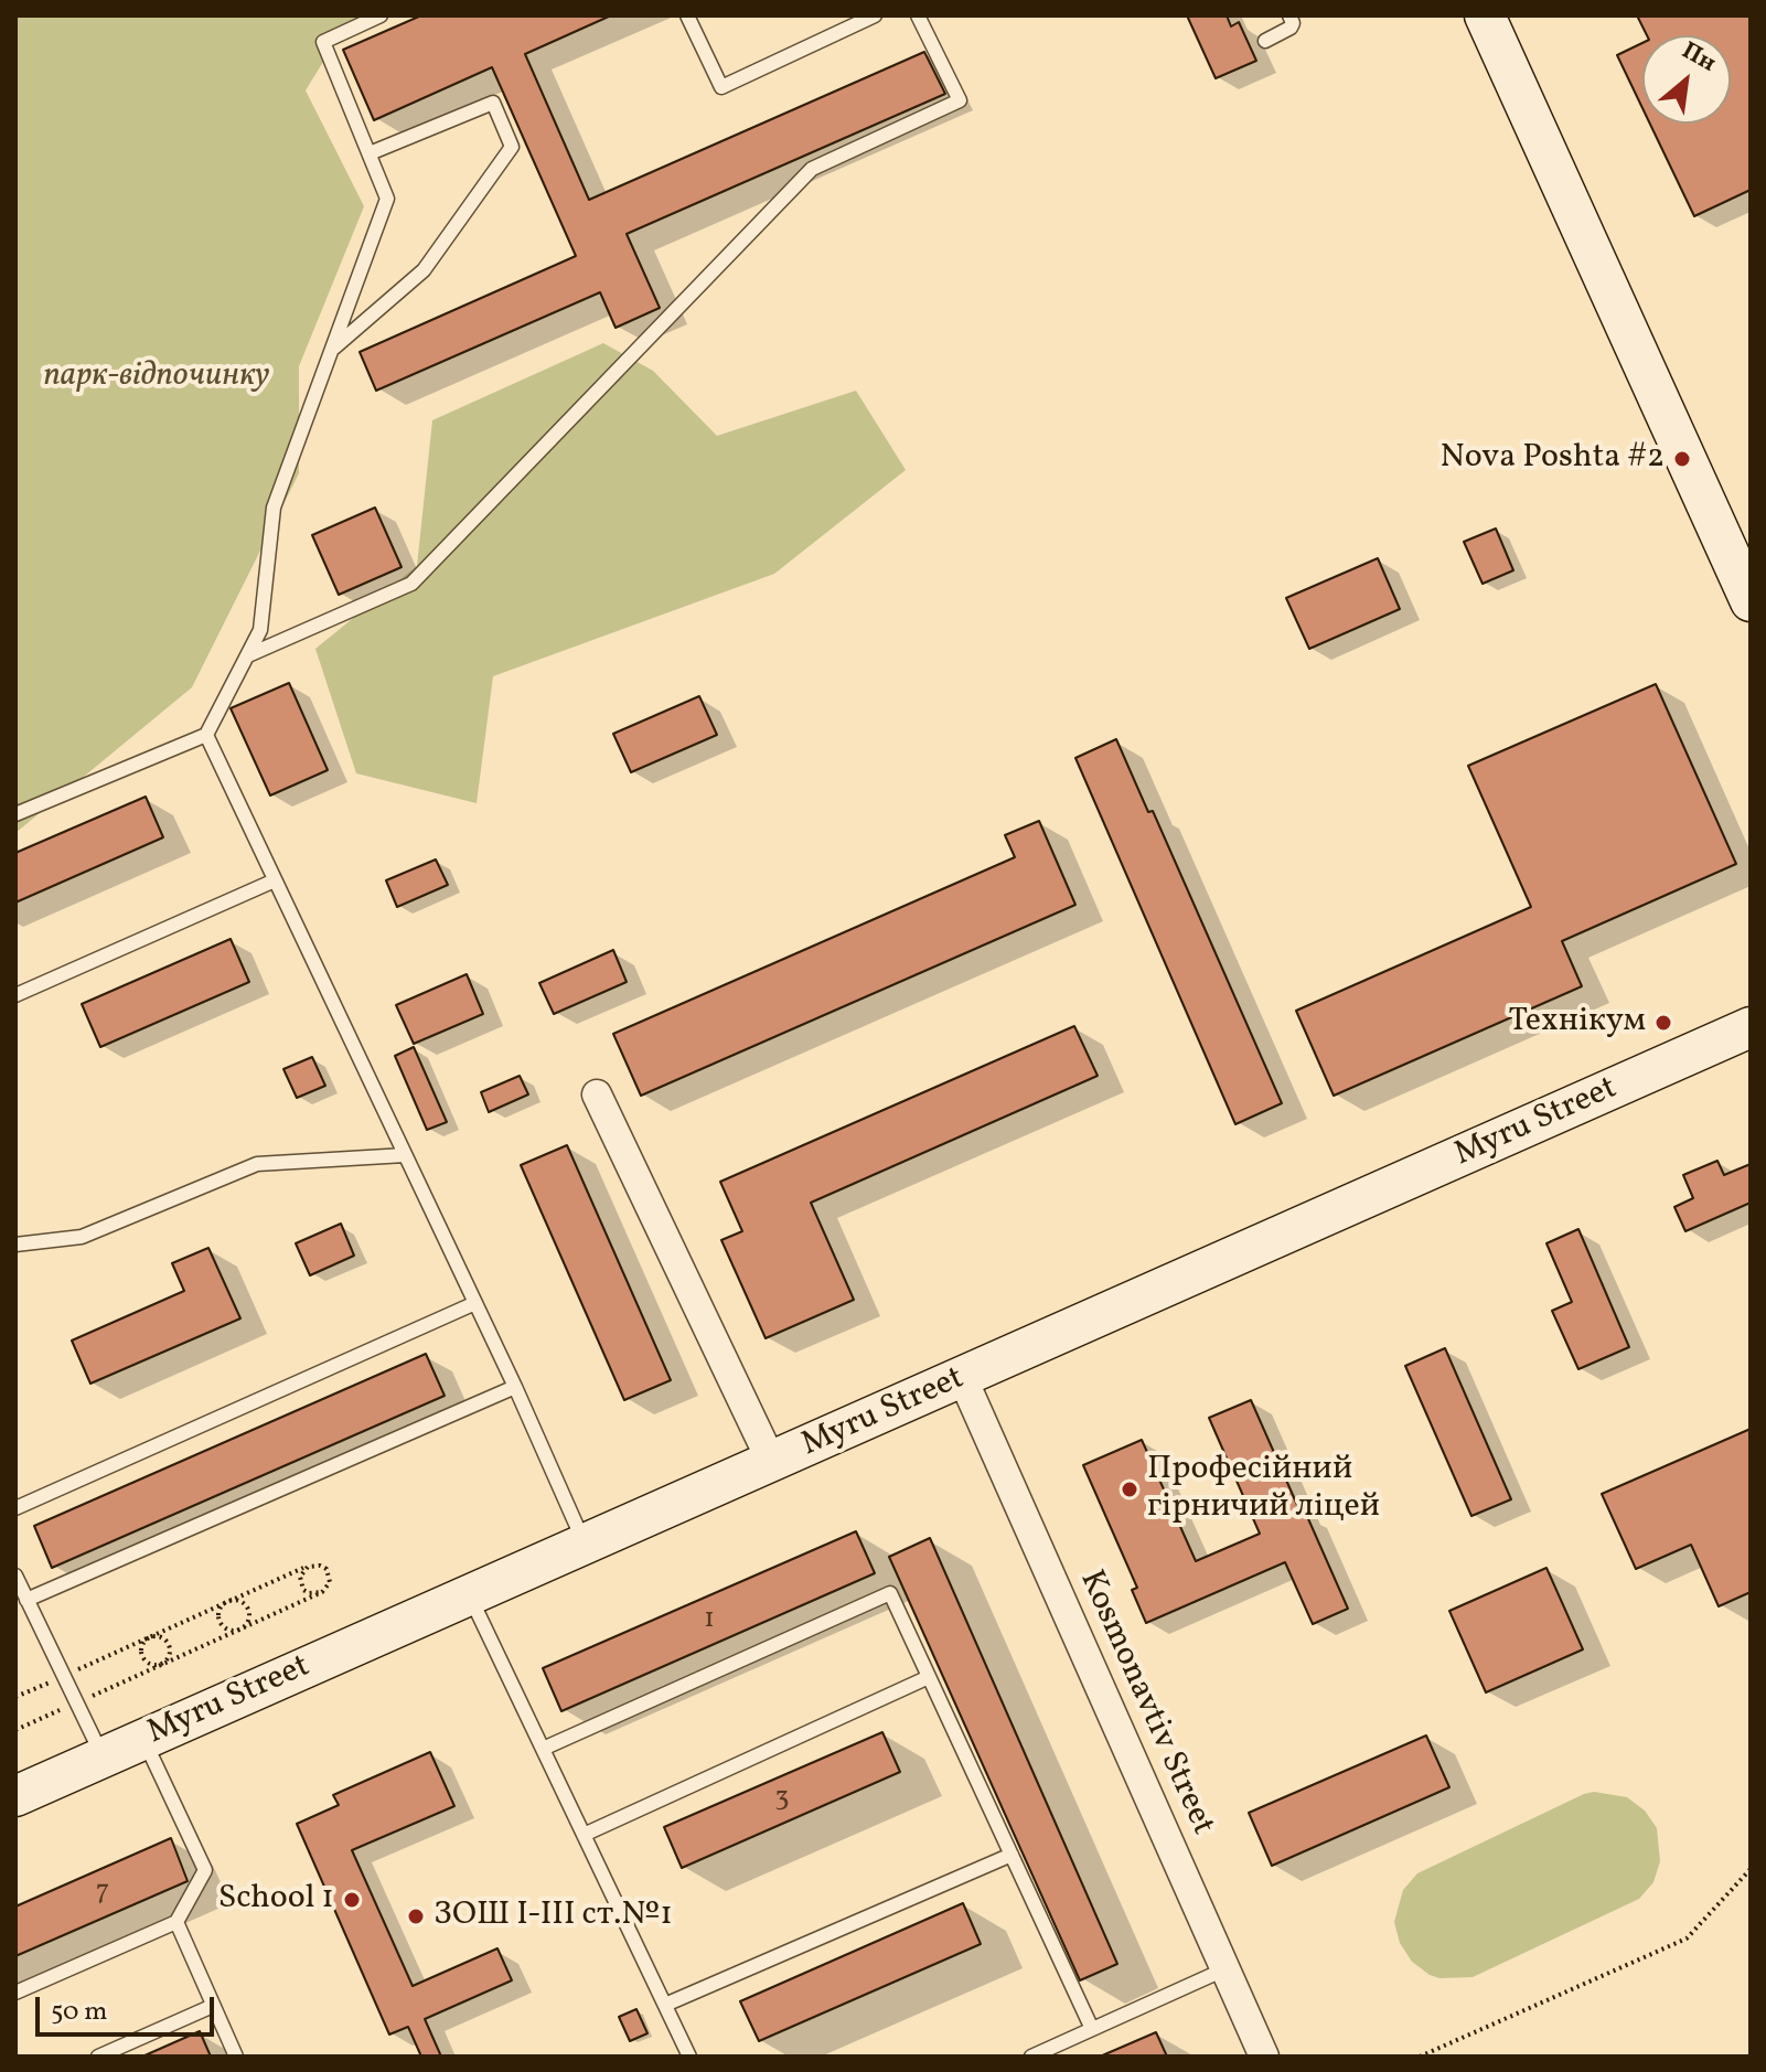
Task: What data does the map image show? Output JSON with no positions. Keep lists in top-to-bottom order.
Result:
{
  "streets": {
    "main road": ["Myru Street"],
    "street": ["Kosmonavtiv Street"]
  },
  "crossings": [
    ["Myru Street", "Kosmonavtiv Street"]
  ],
  "parks": ["парк-відпочинку"],
  "places": [
    "Nova Poshta #2",
    "Технікум",
    "Професійний гірничий ліцей",
    "School 1",
    "ЗОШ I-III ст.№1"
  ],
  "house_numbers": ["1", "3", "7"],
  "scale_bar": "50 m",
  "north": "top right"
}
